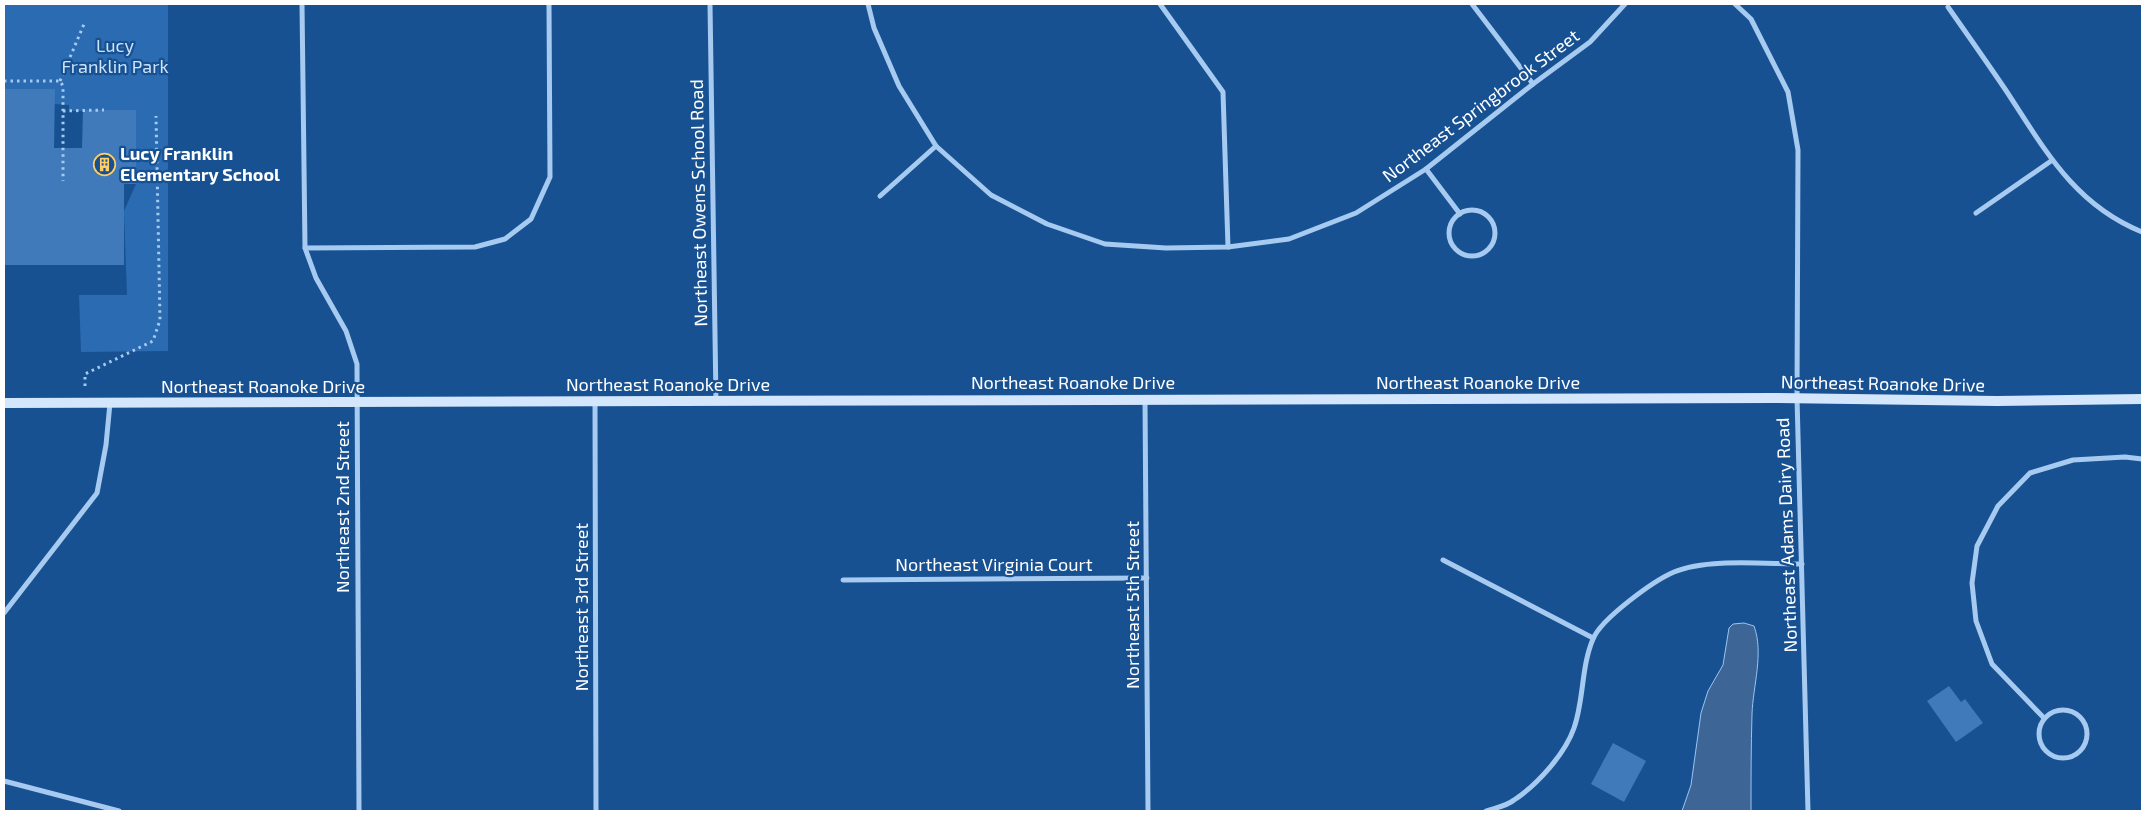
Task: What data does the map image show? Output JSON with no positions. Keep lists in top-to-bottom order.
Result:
{
  "streets": {
    "street": [
      "Northeast Springbrook Street",
      "Northeast Owens School Road",
      "Northeast Roanoke Drive",
      "Northeast 2nd Street",
      "Northeast Adams Dairy Road",
      "Northeast Virginia Court",
      "Northeast 5th Street",
      "Northeast 3rd Street"
    ]
  },
  "crossings": [
    ["Northeast Owens School Road", "Northeast Roanoke Drive"],
    ["Northeast Roanoke Drive", "Northeast 2nd Street"],
    ["Northeast Roanoke Drive", "Northeast Adams Dairy Road"],
    ["Northeast Roanoke Drive", "Northeast 5th Street"],
    ["Northeast Roanoke Drive", "Northeast 3rd Street"],
    ["Northeast Virginia Court", "Northeast 5th Street"]
  ],
  "parks": ["Lucy Franklin Park"],
  "places": {
    "building": ["Lucy Franklin Elementary School"]
  }
}
